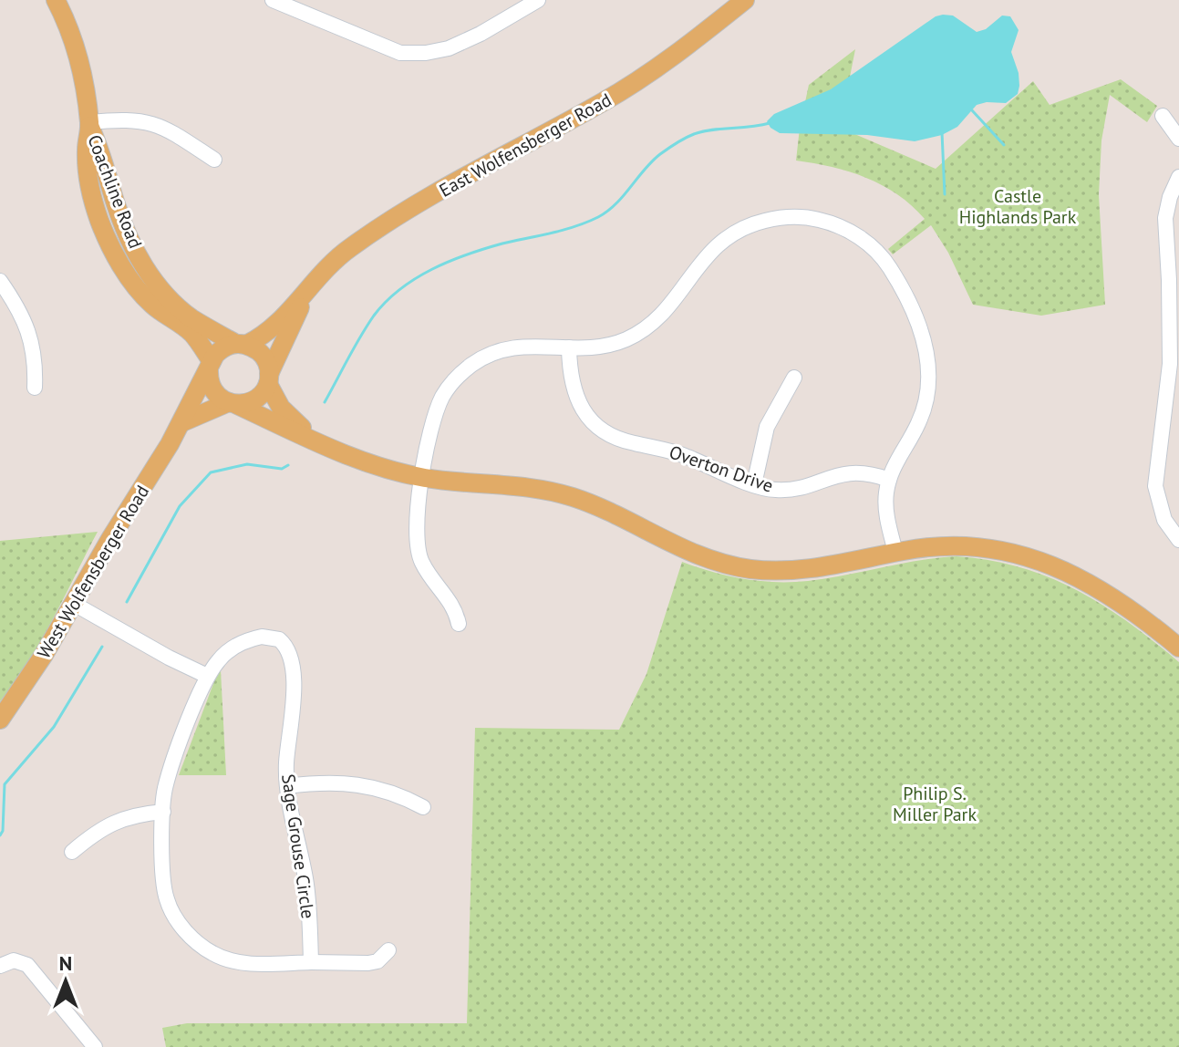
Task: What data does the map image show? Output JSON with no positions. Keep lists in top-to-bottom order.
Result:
{
  "streets": {
    "main road": ["East Wolfensberger Road", "Coachline Road", "West Wolfensberger Road"],
    "street": ["Overton Drive", "Sage Grouse Circle"]
  },
  "crossings": [
    ["East Wolfensberger Road", "Coachline Road"],
    ["East Wolfensberger Road", "West Wolfensberger Road"],
    ["Coachline Road", "West Wolfensberger Road"]
  ],
  "parks": ["Castle Highlands Park", "Philip S. Miller Park"],
  "north": "top"
}
